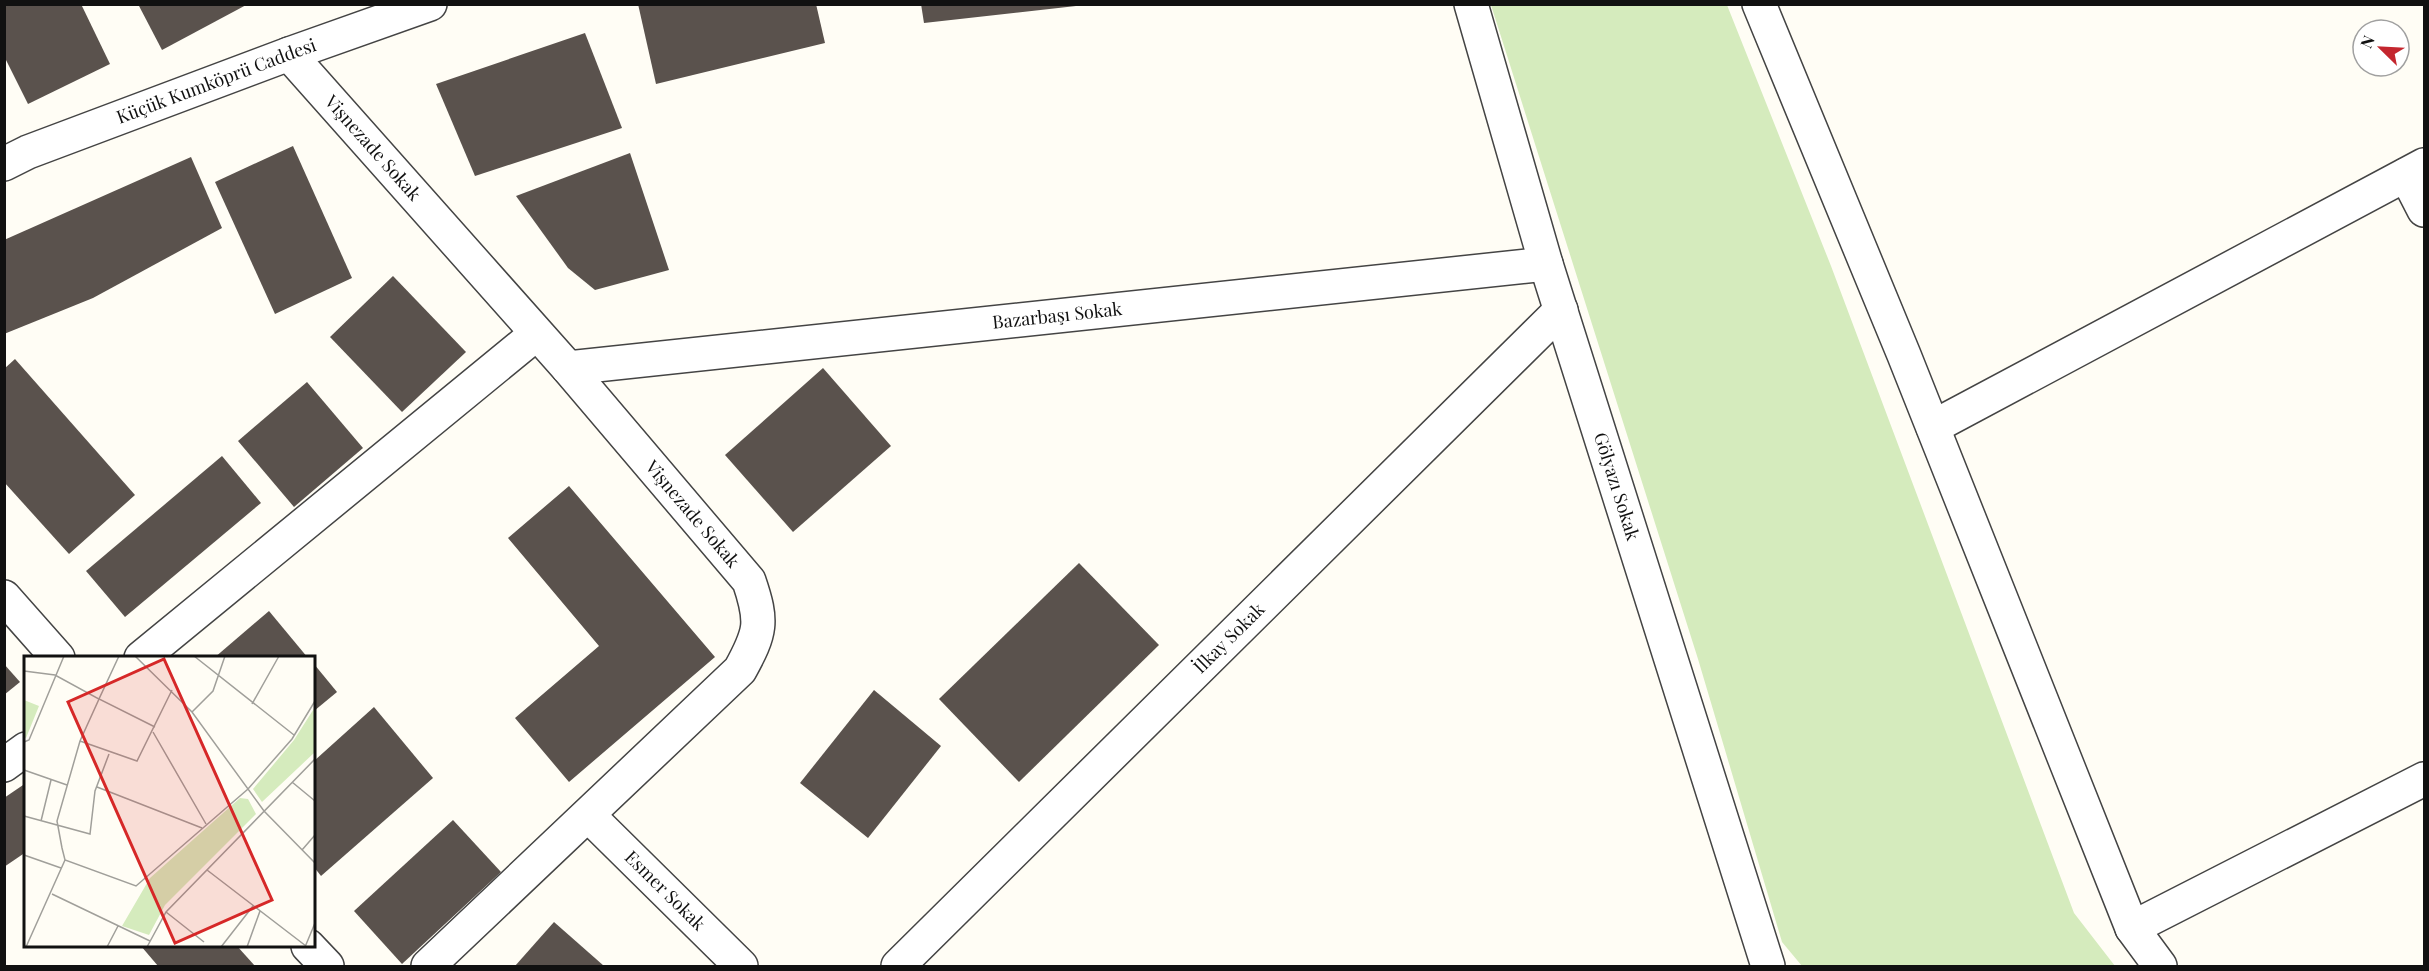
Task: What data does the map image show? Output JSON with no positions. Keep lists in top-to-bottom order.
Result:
{
  "streets": {
    "street": [
      "Küçük Kumköprü Caddesi",
      "Vişnezade Sokak",
      "Bazarbaşı Sokak",
      "Gölyazı Sokak",
      "İlkay Sokak",
      "Esmer Sokak"
    ]
  },
  "crossings": [
    ["Küçük Kumköprü Caddesi", "Vişnezade Sokak"],
    ["Vişnezade Sokak", "Bazarbaşı Sokak"],
    ["Vişnezade Sokak", "Esmer Sokak"],
    ["Bazarbaşı Sokak", "Gölyazı Sokak"],
    ["Gölyazı Sokak", "İlkay Sokak"]
  ],
  "north": "top left"
}
